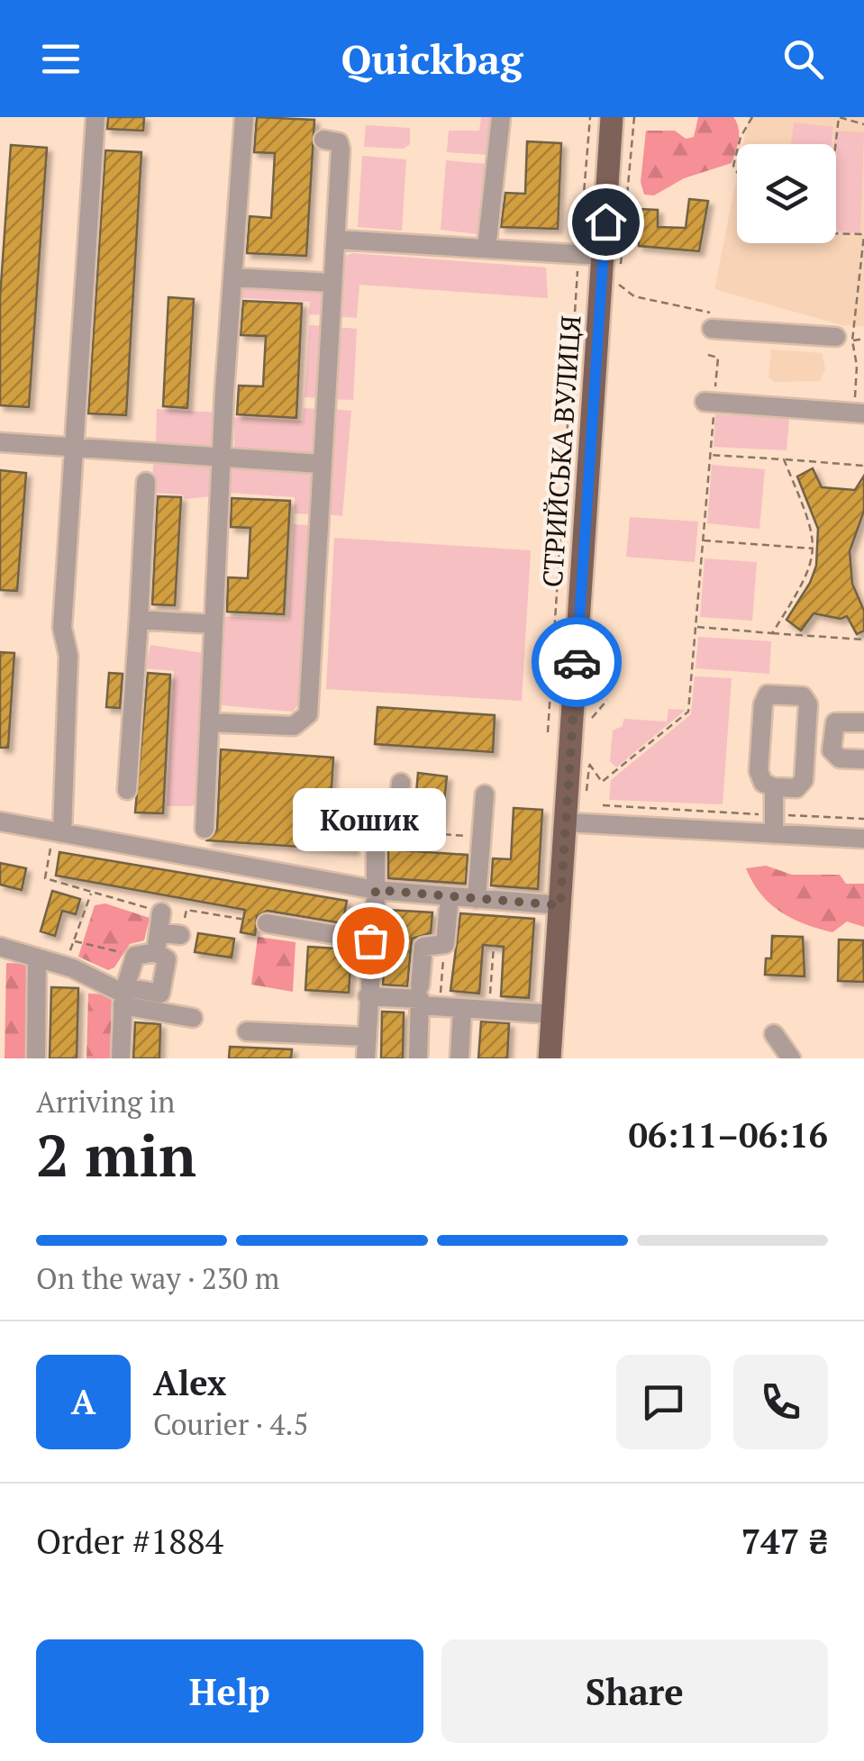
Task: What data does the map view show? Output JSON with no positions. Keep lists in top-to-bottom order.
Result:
{
  "streets": {
    "main road": ["СТРИЙСЬКА ВУЛИЦЯ"]
  },
  "places": ["Кошик"],
  "page": {
    "header": "Quickbag",
    "bubble": "Кошик",
    "heading": ["2 min", "Arriving in", "06:11–06:16"],
    "panel": [
      "Alex",
      "Courier · 4.5",
      "Order #1884",
      "747 ₴"
    ],
    "bar": "On the way · 230 m",
    "round": "A",
    "buttons": ["Help", "Share"]
  }
}
